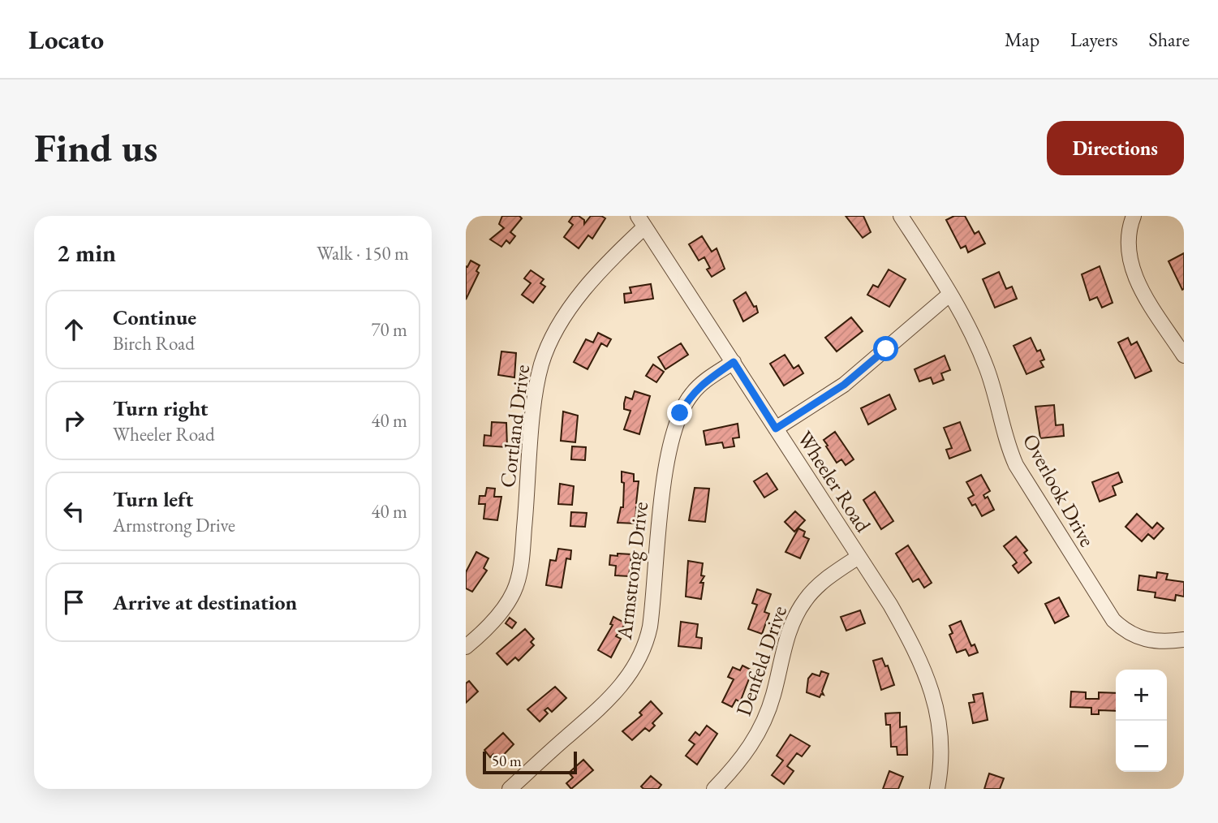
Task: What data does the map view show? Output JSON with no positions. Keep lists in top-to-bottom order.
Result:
{
  "streets": {
    "street": [
      "Cortland Drive",
      "Wheeler Road",
      "Overlook Drive",
      "Armstrong Drive",
      "Denfeld Drive"
    ]
  },
  "crossings": [
    ["Cortland Drive", "Wheeler Road"],
    ["Wheeler Road", "Armstrong Drive"],
    ["Wheeler Road", "Denfeld Drive"]
  ],
  "scale_bar": "50 m",
  "page": {
    "header": "Locato",
    "nav": ["Map", "Layers", "Share"],
    "buttons": "Directions",
    "title": "Find us",
    "heading": ["2 min", "Walk · 150 m"],
    "list": [
      ["Continue", "Birch Road", "70 m"],
      ["Turn right", "Wheeler Road", "40 m"],
      ["Turn left", "Armstrong Drive", "40 m"],
      "Arrive at destination"
    ],
    "map_buttons": ["+", "−"],
    "scale": "50 m"
  }
}
